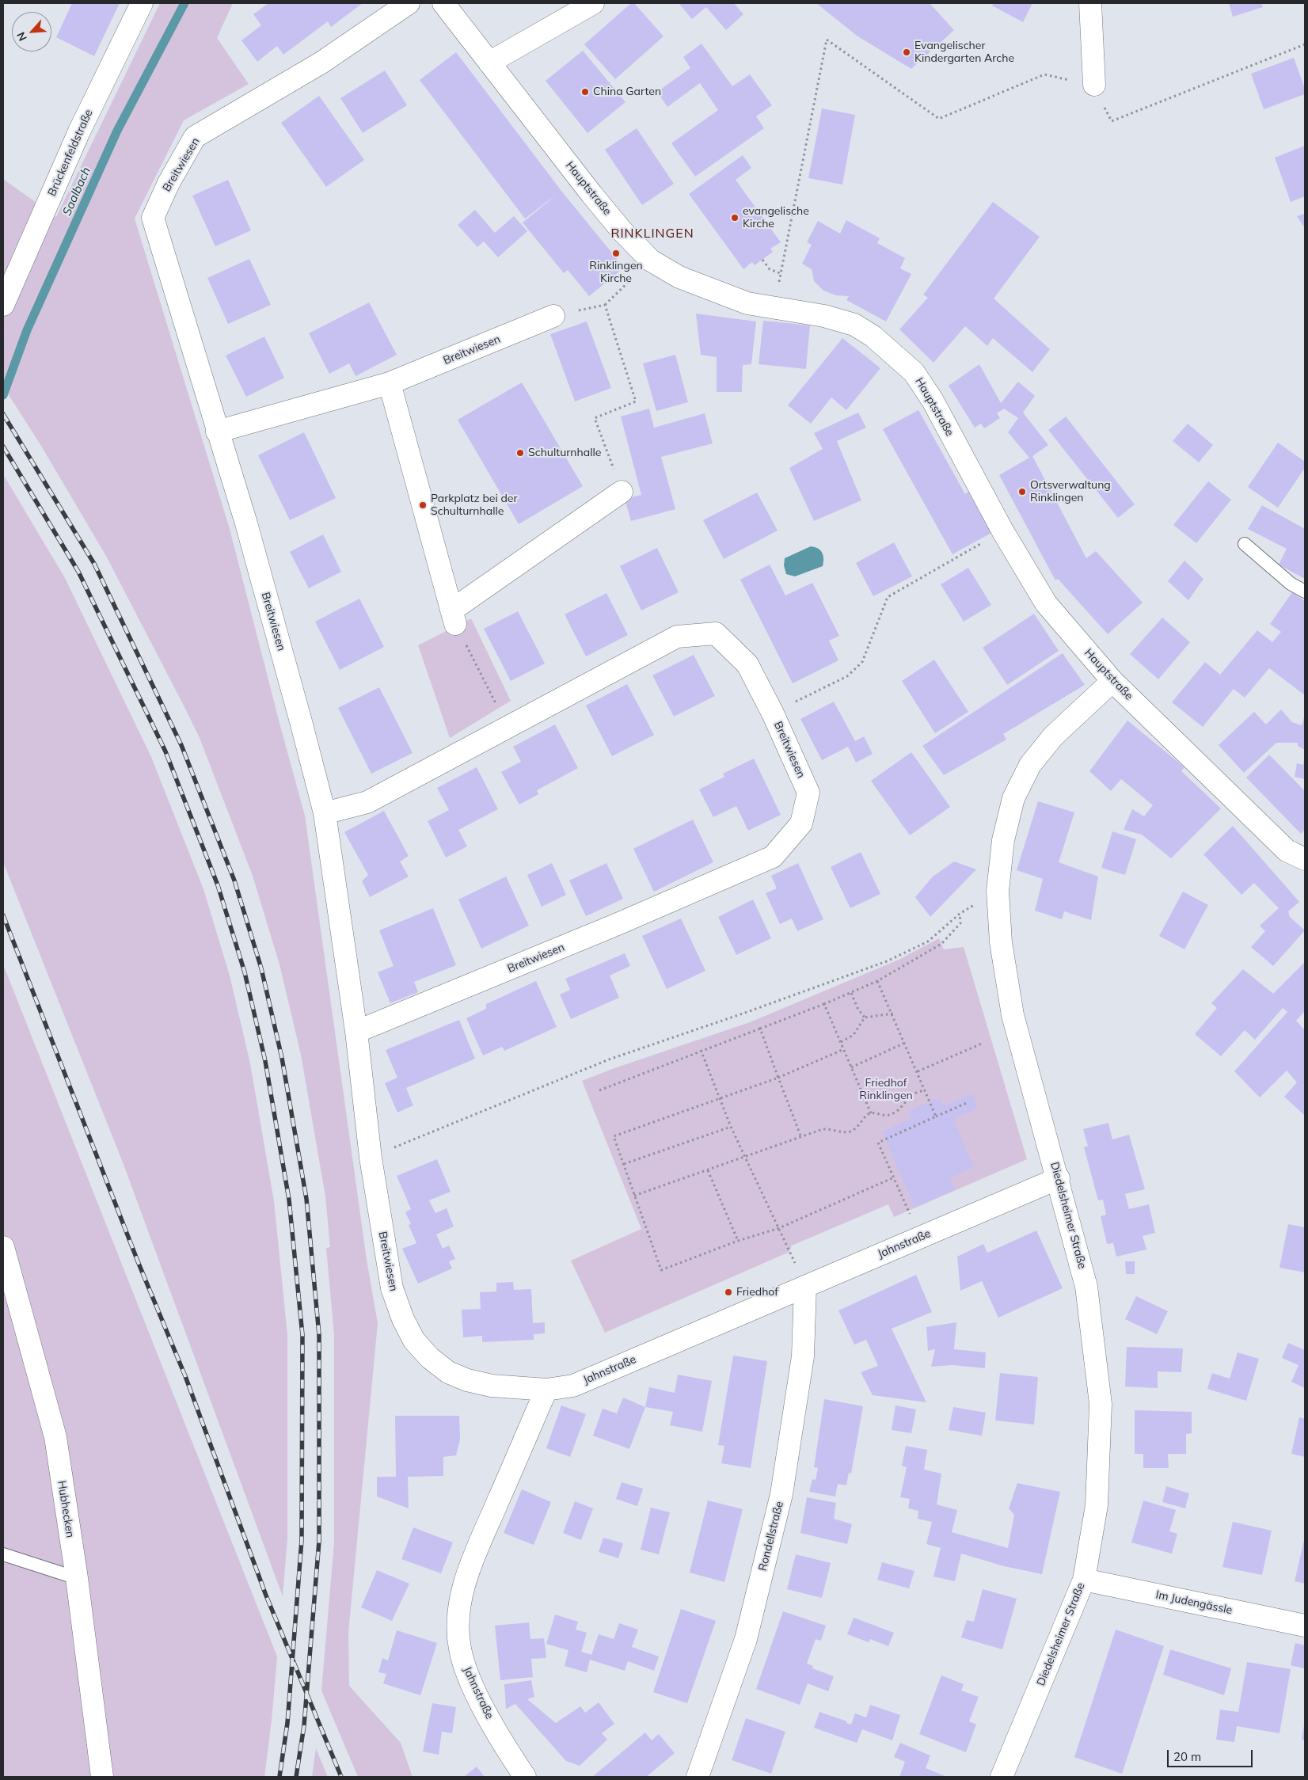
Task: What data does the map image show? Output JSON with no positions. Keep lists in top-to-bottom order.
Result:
{
  "streets": {
    "street": [
      "Brückenfeldstraße",
      "Breitwiesen",
      "Hauptstraße",
      "Diedelsheimer Straße",
      "Jahnstraße",
      "Hubhecken",
      "Rondellstraße",
      "Im Judengässle"
    ]
  },
  "crossings": [
    ["Breitwiesen", "Jahnstraße"],
    ["Hauptstraße", "Diedelsheimer Straße"],
    ["Diedelsheimer Straße", "Jahnstraße"],
    ["Diedelsheimer Straße", "Im Judengässle"],
    ["Jahnstraße", "Rondellstraße"]
  ],
  "districts": ["RINKLINGEN"],
  "water": ["Saalbach"],
  "parks": ["Friedhof Rinklingen"],
  "places": [
    "Evangelischer Kindergarten Arche",
    "China Garten",
    "evangelische Kirche",
    "Rinklingen Kirche",
    "Schulturnhalle",
    "Ortsverwaltung Rinklingen",
    "Parkplatz bei der Schulturnhalle",
    "Friedhof"
  ],
  "scale_bar": "20 m",
  "north": "bottom left"
}
